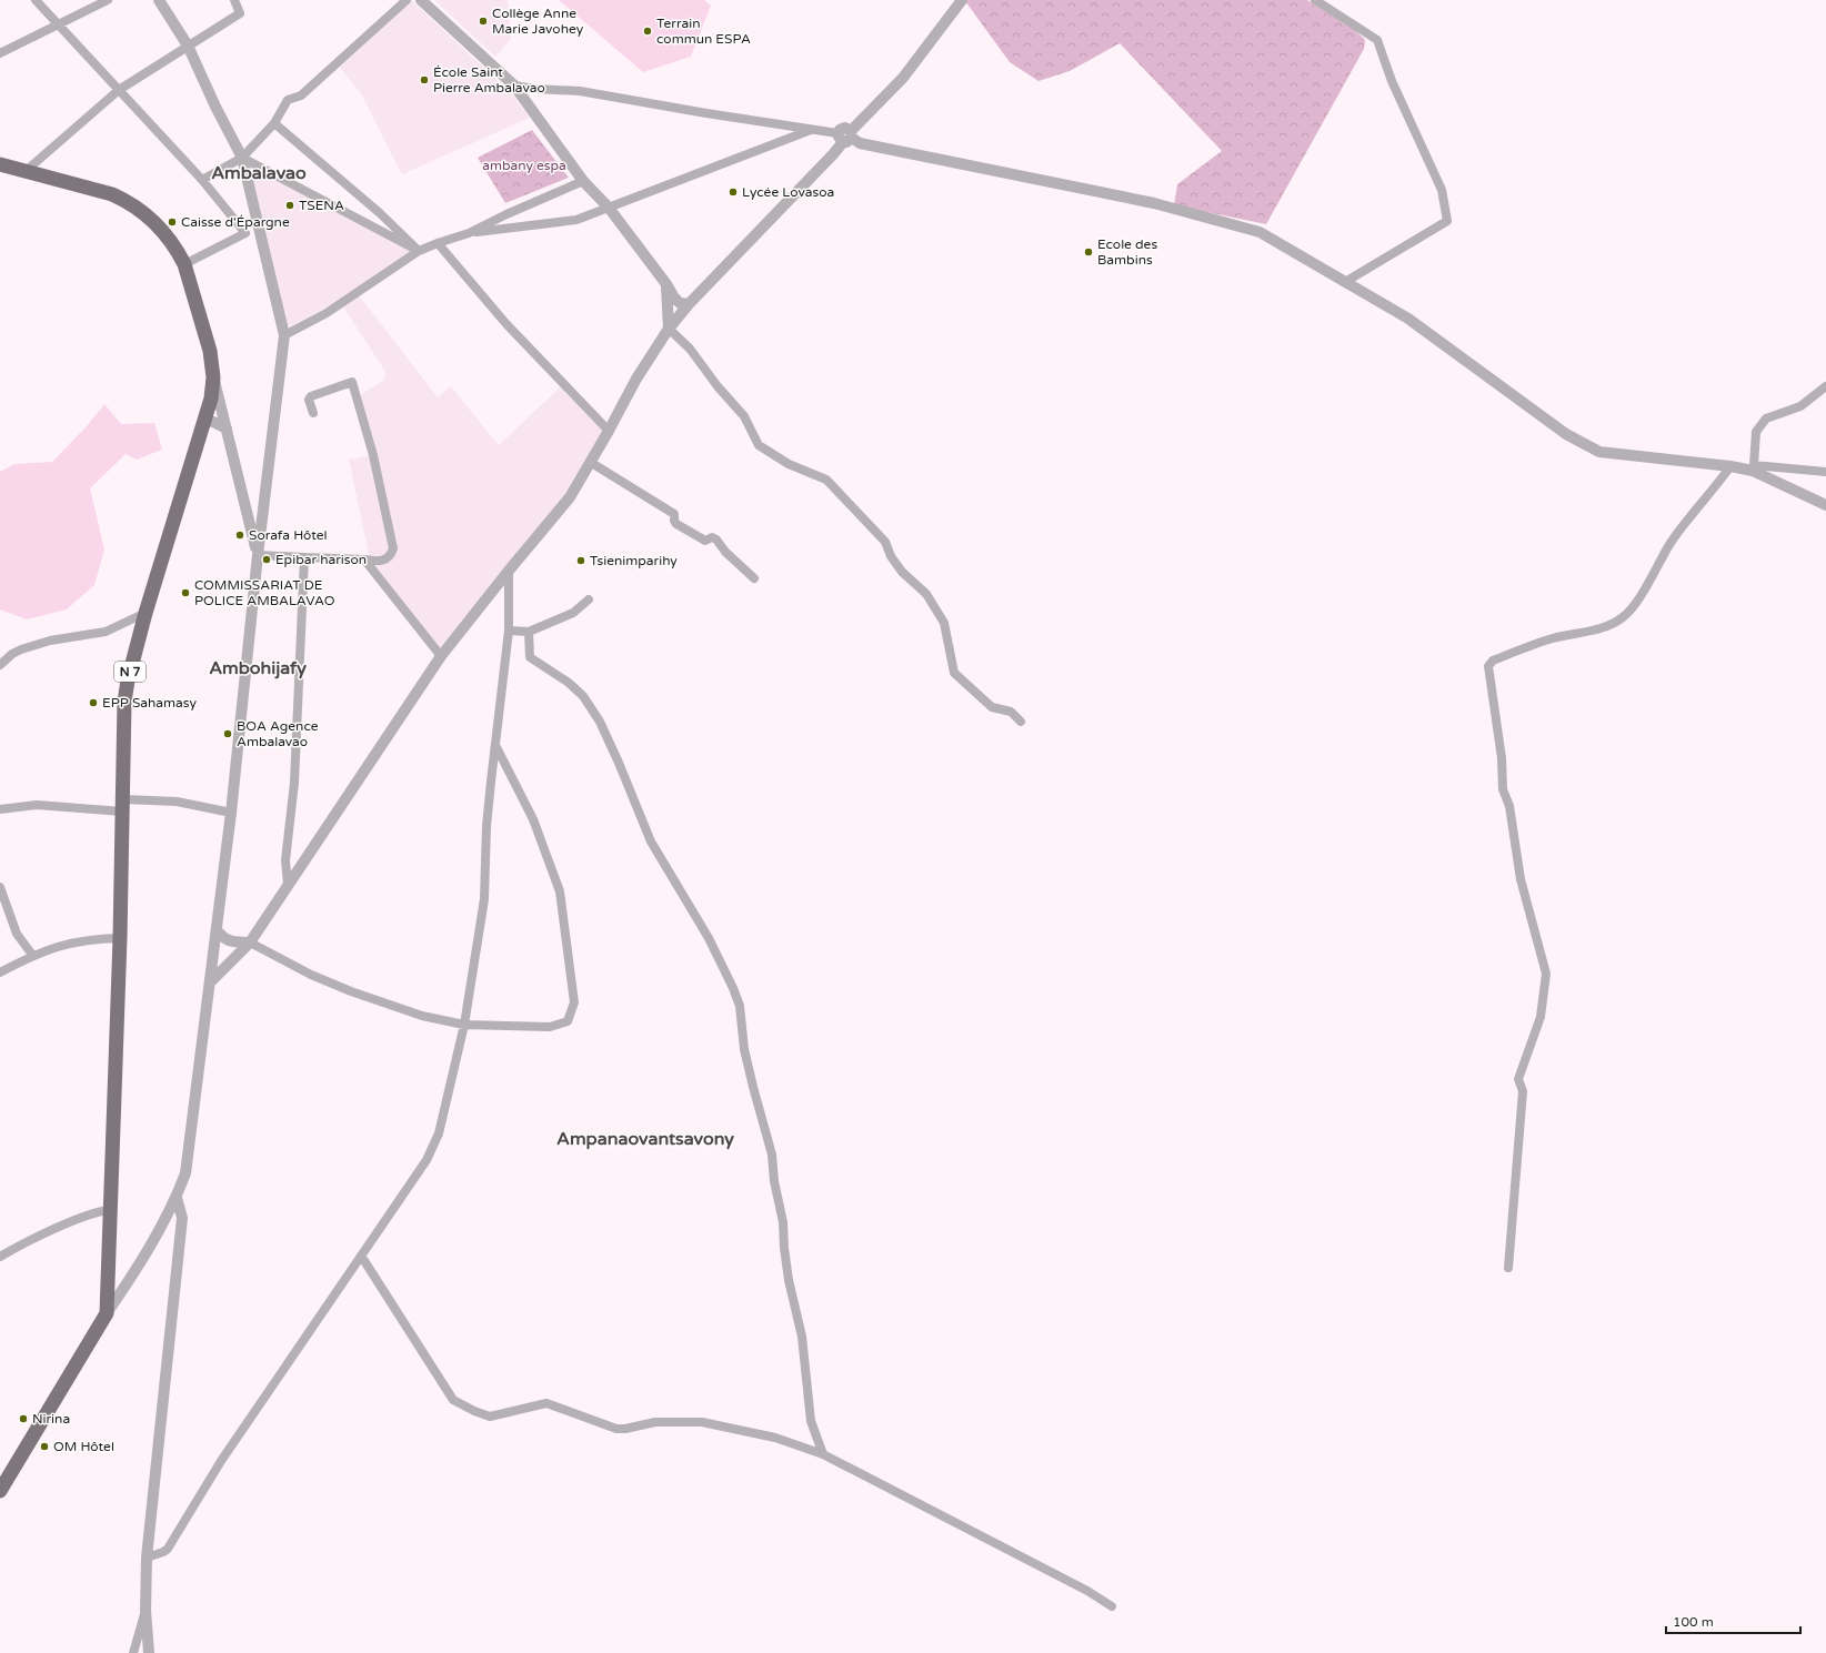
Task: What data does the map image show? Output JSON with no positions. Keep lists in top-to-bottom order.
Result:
{
  "streets": {
    "main road": ["N 7"]
  },
  "districts": ["Ambalavao", "Ambohijafy", "Ampanaovantsavony"],
  "parks": ["ambany espa"],
  "places": [
    "Collège Anne Marie Javohey",
    "Terrain commun ESPA",
    "École Saint Pierre Ambalavao",
    "Lycée Lovasoa",
    "TSENA",
    "Caisse d'Épargne",
    "Ecole des Bambins",
    "Sorafa Hôtel",
    "Epibar harison",
    "Tsienimparihy",
    "COMMISSARIAT DE POLICE AMBALAVAO",
    "EPP Sahamasy",
    "BOA Agence Ambalavao",
    "Nirina",
    "OM Hôtel"
  ],
  "scale_bar": "100 m"
}
